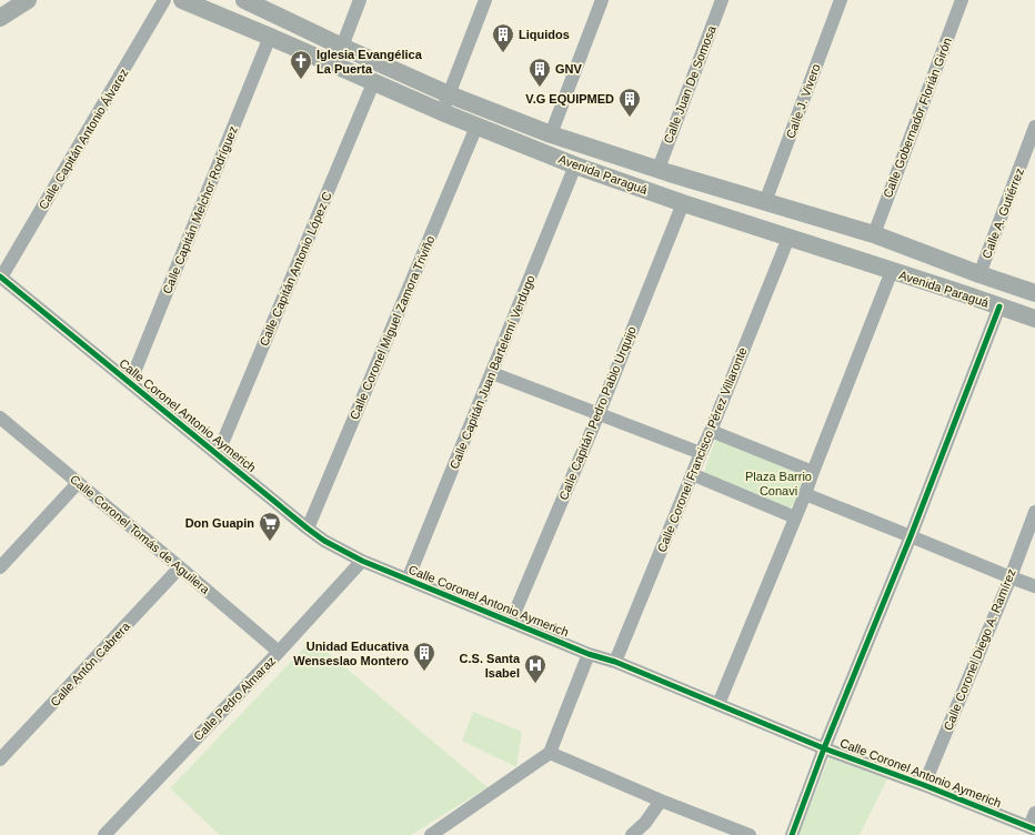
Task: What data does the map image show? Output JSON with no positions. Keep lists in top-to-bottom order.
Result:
{
  "streets": {
    "main road": ["Avenida Paraguá"],
    "street": [
      "Calle Juan De Somosa",
      "Calle J. Vivero",
      "Calle Gobernador Florián Girón",
      "Calle Capitán Antonio Álvarez",
      "Calle Capitán Melchor Rodríguez",
      "Calle A. Gutiérrez",
      "Calle Capitán Antonio López C",
      "Calle Coronel Miguel Zamora Triviño",
      "Calle Capitán Juan Bartelemí Verdugo",
      "Calle Capitán Pedro Pablo Urquijo",
      "Calle Coronel Antonio Aymerich",
      "Calle Coronel Francisco Pérez Villaronte",
      "Calle Coronel Tomás de Aguilera",
      "Calle Coronel Diego A. Ramírez",
      "Calle Antón Cabrera",
      "Calle Pedro Almaraz"
    ]
  },
  "crossings": [
    ["Calle Juan De Somosa", "Avenida Paraguá"],
    ["Calle J. Vivero", "Avenida Paraguá"],
    ["Calle Gobernador Florián Girón", "Avenida Paraguá"],
    ["Calle Capitán Antonio Álvarez", "Calle Coronel Antonio Aymerich"],
    ["Avenida Paraguá", "Calle Capitán Melchor Rodríguez"],
    ["Avenida Paraguá", "Calle A. Gutiérrez"],
    ["Avenida Paraguá", "Calle Capitán Antonio López C"],
    ["Avenida Paraguá", "Calle Coronel Miguel Zamora Triviño"],
    ["Avenida Paraguá", "Calle Capitán Juan Bartelemí Verdugo"],
    ["Avenida Paraguá", "Calle Capitán Pedro Pablo Urquijo"],
    ["Avenida Paraguá", "Calle Coronel Francisco Pérez Villaronte"],
    ["Calle Capitán Melchor Rodríguez", "Calle Coronel Antonio Aymerich"],
    ["Calle Capitán Antonio López C", "Calle Coronel Antonio Aymerich"],
    ["Calle Coronel Miguel Zamora Triviño", "Calle Coronel Antonio Aymerich"],
    ["Calle Capitán Juan Bartelemí Verdugo", "Calle Coronel Antonio Aymerich"],
    ["Calle Capitán Pedro Pablo Urquijo", "Calle Coronel Antonio Aymerich"],
    ["Calle Coronel Antonio Aymerich", "Calle Coronel Francisco Pérez Villaronte"],
    ["Calle Coronel Antonio Aymerich", "Calle Coronel Diego A. Ramírez"],
    ["Calle Coronel Antonio Aymerich", "Calle Pedro Almaraz"],
    ["Calle Coronel Tomás de Aguilera", "Calle Antón Cabrera"],
    ["Calle Coronel Tomás de Aguilera", "Calle Pedro Almaraz"]
  ],
  "parks": ["Plaza Barrio Conavi"],
  "places": {
    "building": [
      "Liquidos",
      "GNV",
      "V.G EQUIPMED",
      "Unidad Educativa Wenseslao Montero"
    ],
    "church": ["Iglesia Evangélica La Puerta"],
    "supermarket": ["Don Guapin"],
    "hospital": ["C.S. Santa Isabel"]
  }
}
